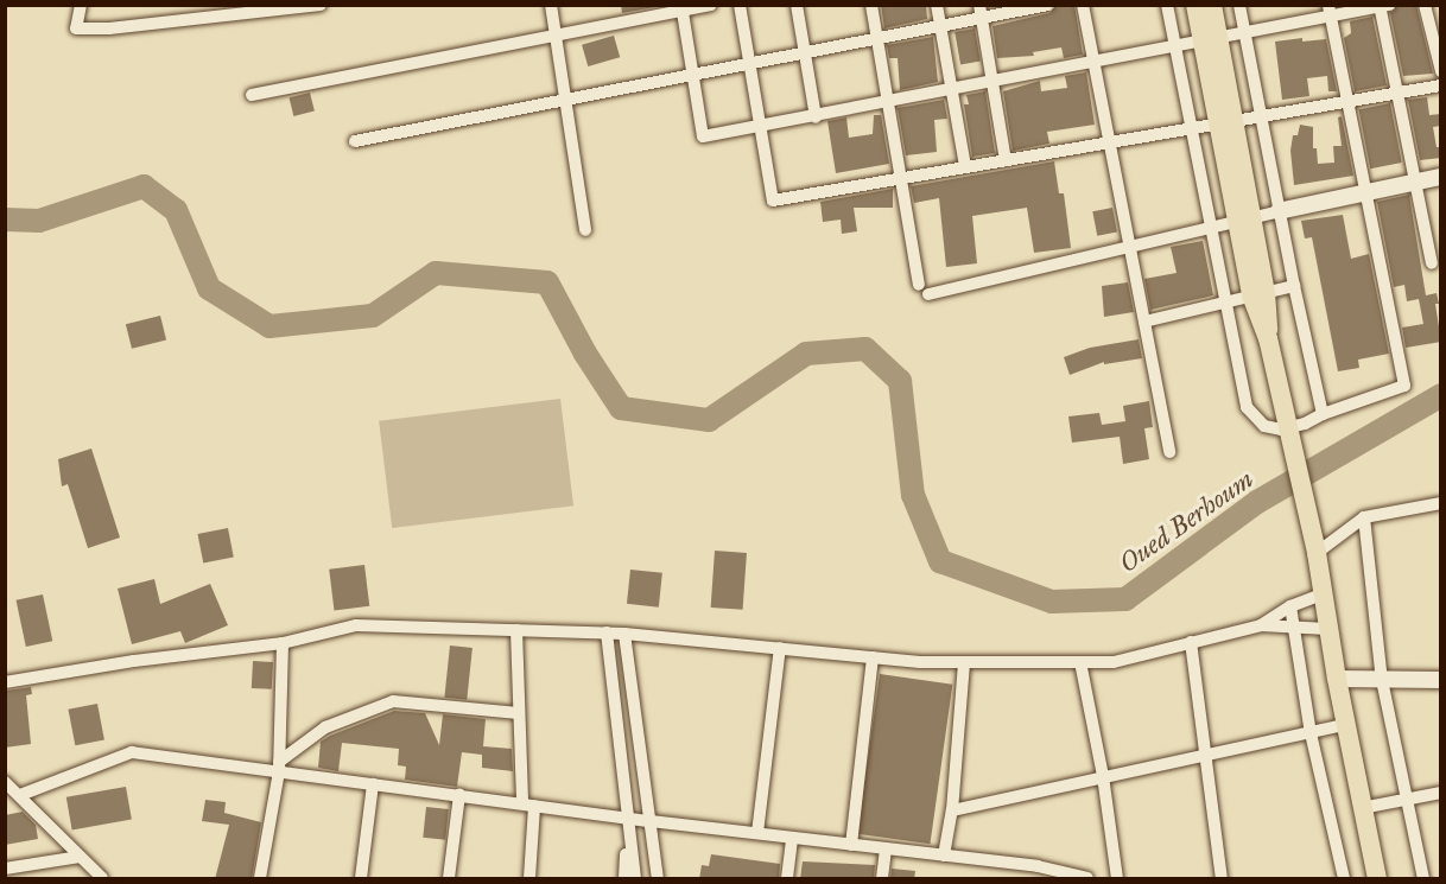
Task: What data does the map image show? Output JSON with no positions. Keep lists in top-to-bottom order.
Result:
{
  "water": ["Oued Berhoum"]
}
